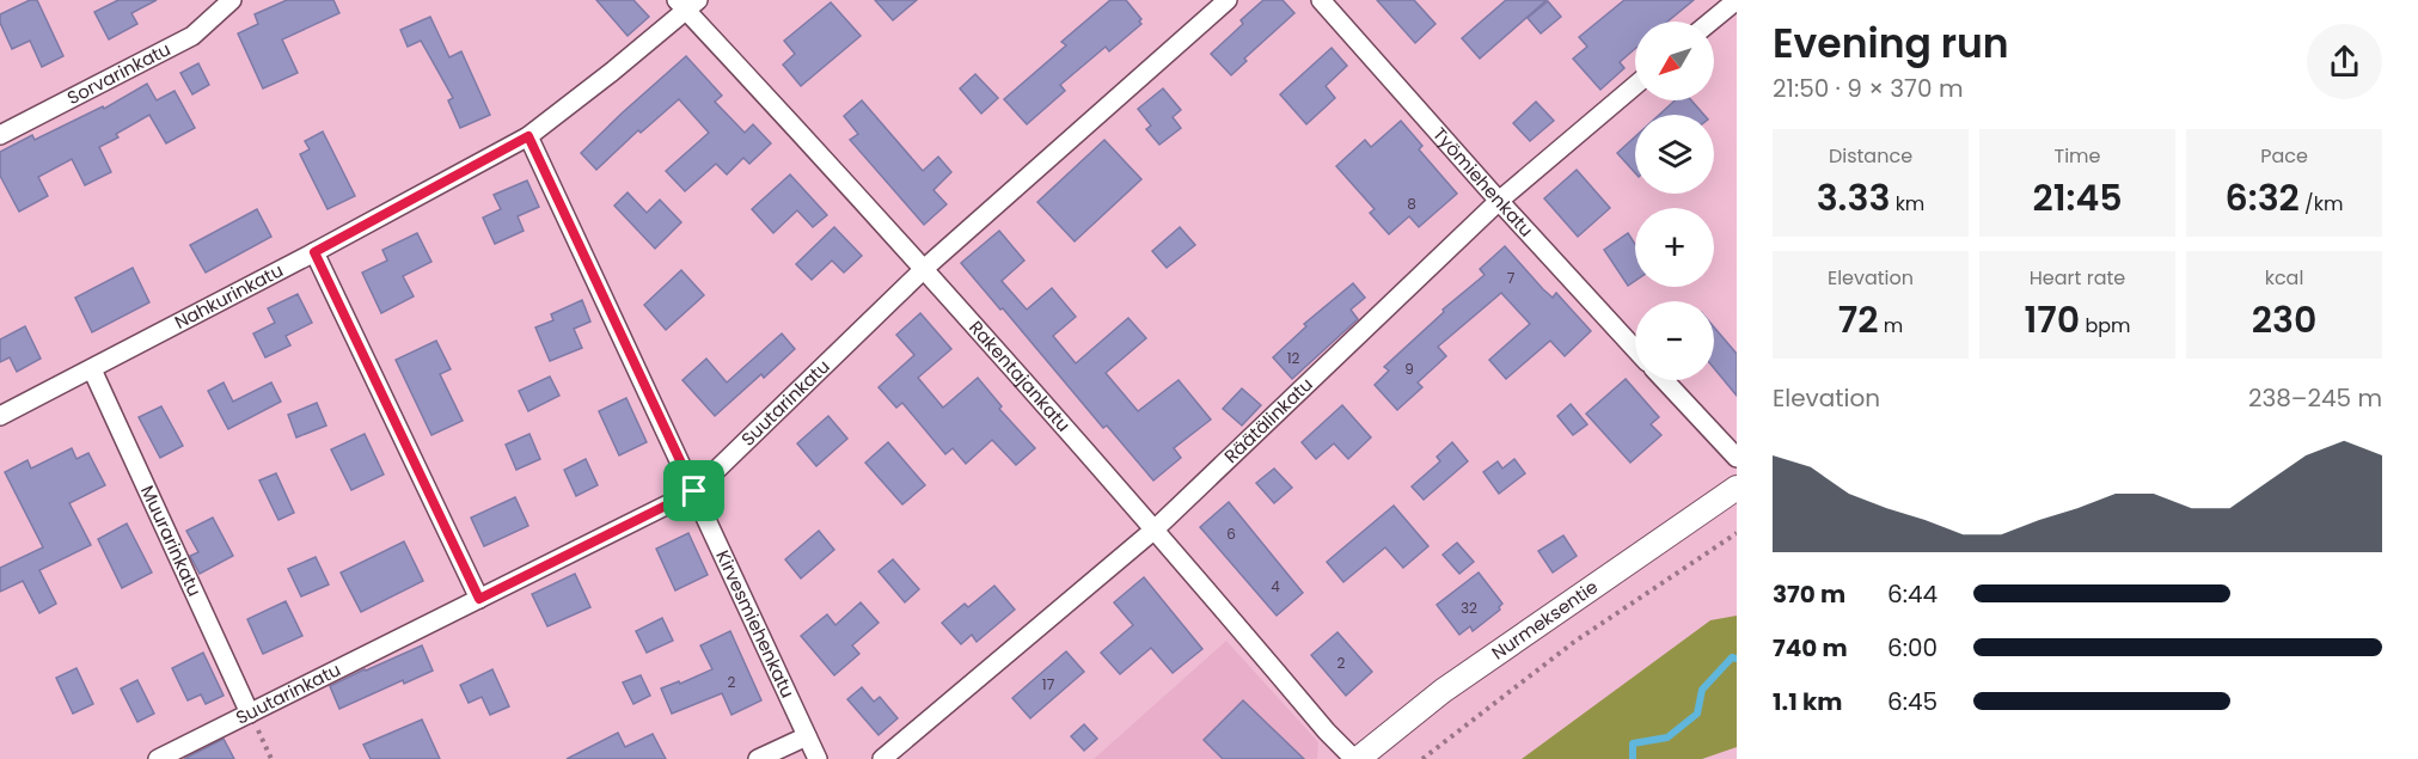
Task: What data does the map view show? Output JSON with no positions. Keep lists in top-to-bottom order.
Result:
{
  "streets": {
    "street": [
      "Sorvarinkatu",
      "Työmiehenkatu",
      "Nahkurinkatu",
      "Rakentajankatu",
      "Suutarinkatu",
      "Räätälinkatu",
      "Muurarinkatu",
      "Nurmeksentie",
      "Kirvesmiehenkatu"
    ]
  },
  "crossings": [
    ["Työmiehenkatu", "Räätälinkatu"],
    ["Nahkurinkatu", "Rakentajankatu"],
    ["Nahkurinkatu", "Muurarinkatu"],
    ["Nahkurinkatu", "Kirvesmiehenkatu"],
    ["Rakentajankatu", "Suutarinkatu"],
    ["Rakentajankatu", "Räätälinkatu"],
    ["Rakentajankatu", "Nurmeksentie"],
    ["Suutarinkatu", "Muurarinkatu"],
    ["Suutarinkatu", "Kirvesmiehenkatu"]
  ],
  "house_numbers": [
    "8",
    "7",
    "12",
    "9",
    "6",
    "4",
    "32",
    "2",
    "2",
    "17"
  ],
  "north": "bottom left",
  "page": {
    "heading": ["Evening run", "21:50 · 9 × 370 m"],
    "map_buttons": ["+", "−"],
    "stats": [
      ["Distance", "3.33 km"],
      ["Time", "21:45"],
      ["Pace", "6:32 /km"],
      ["Elevation", "72 m"],
      ["Heart rate", "170 bpm"],
      ["kcal", "230"]
    ],
    "chart": ["Elevation", "238–245 m"],
    "list": [
      {
        "name": "370 m",
        "note": "6:44"
      },
      {
        "name": "740 m",
        "note": "6:00"
      },
      {
        "name": "1.1 km",
        "note": "6:45"
      }
    ]
  }
}
